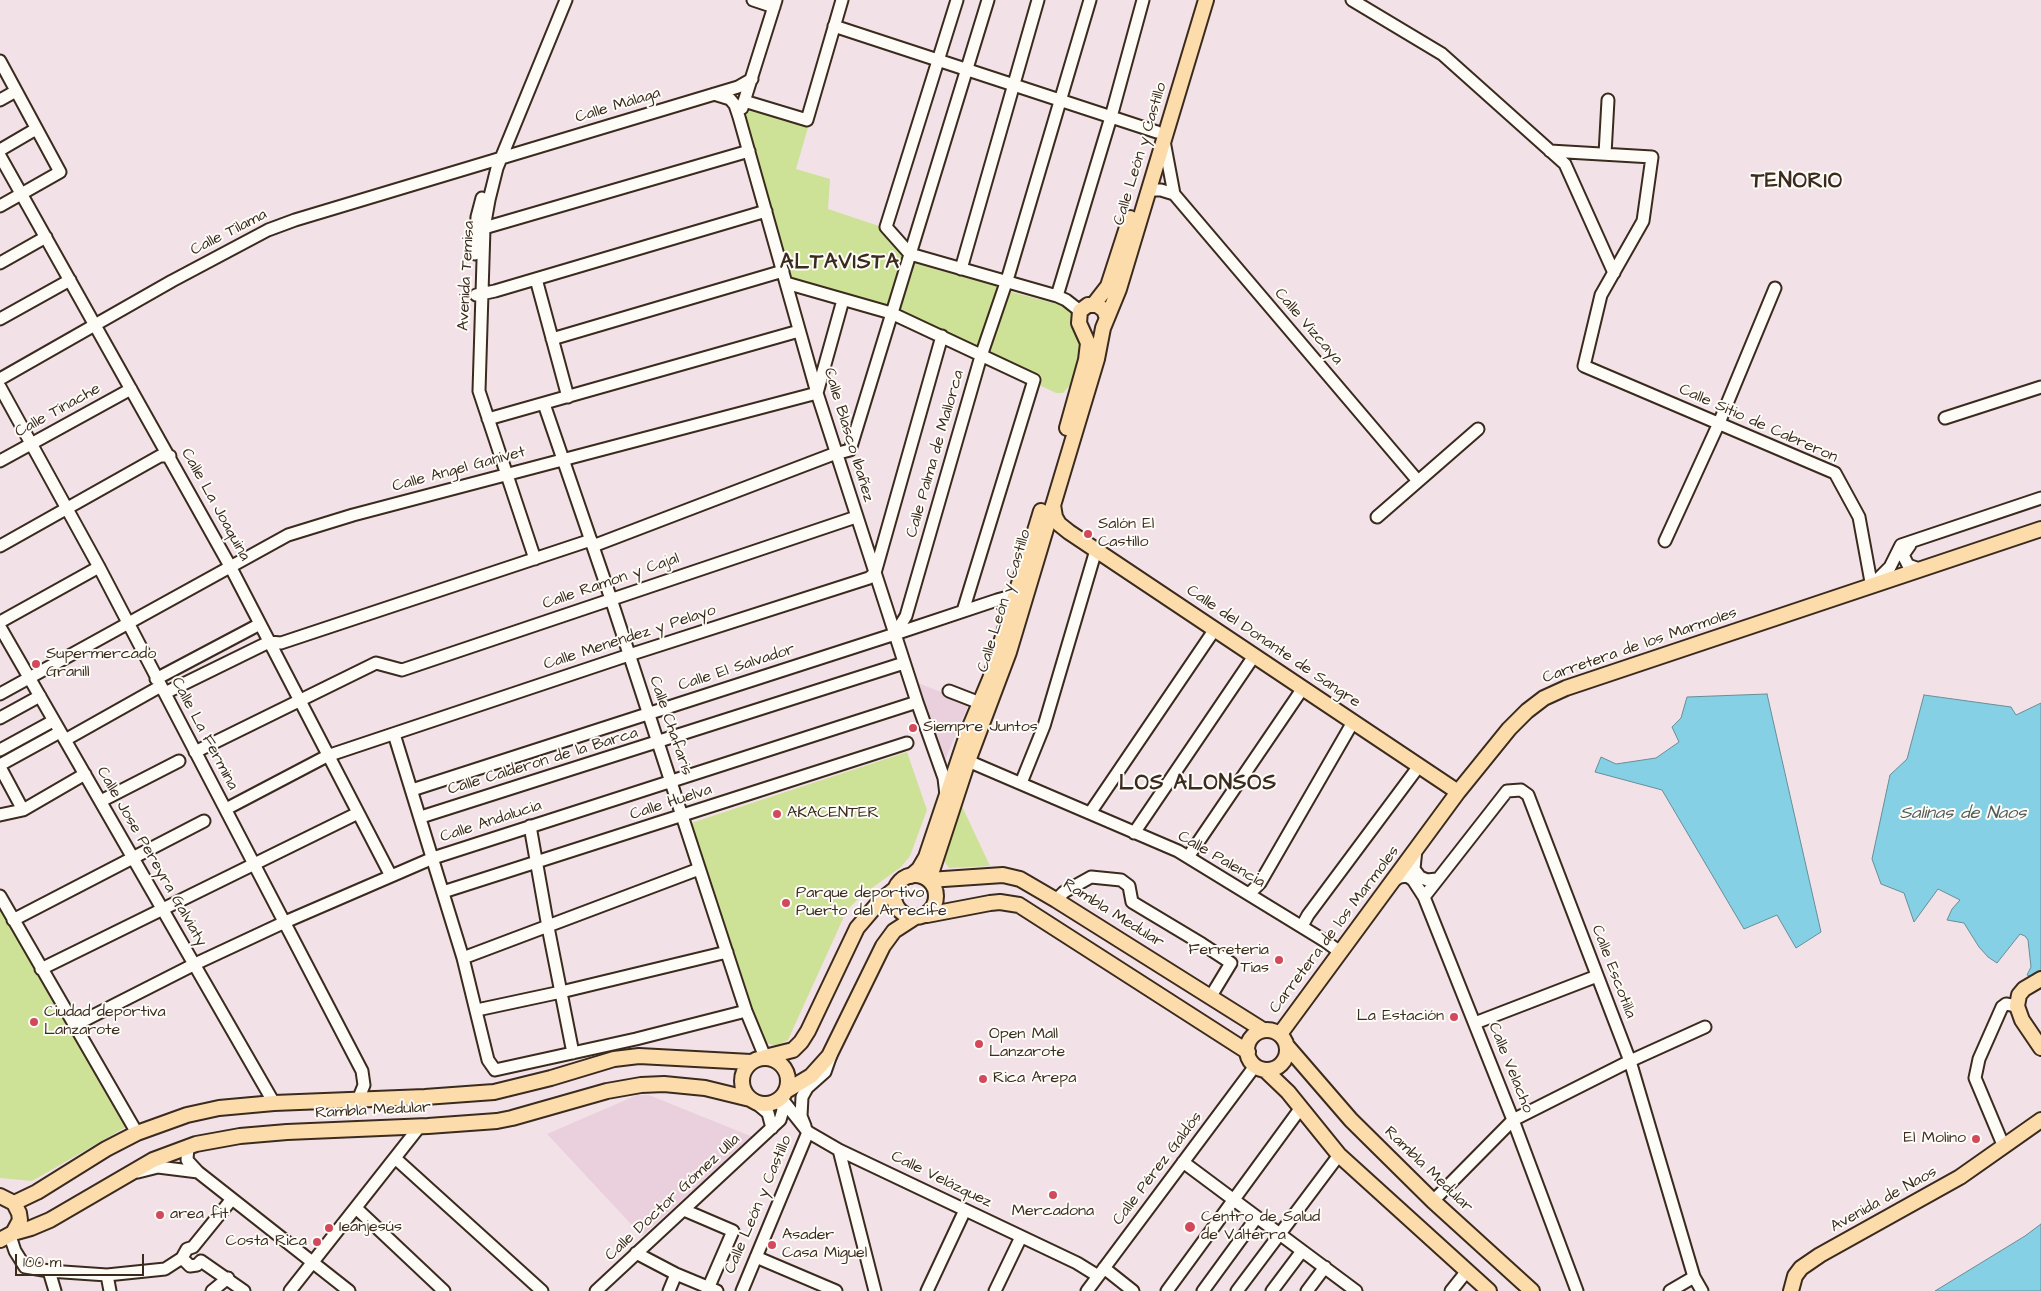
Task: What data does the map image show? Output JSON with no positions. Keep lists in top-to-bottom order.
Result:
{
  "streets": {
    "main road": [
      "Calle León y Castillo",
      "Carretera de los Marmoles",
      "Calle del Donante de Sangre",
      "Rambla Medular",
      "Avenida de Naos"
    ],
    "street": [
      "Calle Málaga",
      "Calle Tilama",
      "Avenida Temisa",
      "Calle Vizcaya",
      "Calle Tinache",
      "Calle Sitio de Cabreron",
      "Calle Blasco Ibañez",
      "Calle Palma de Mallorca",
      "Calle Angel Ganivet",
      "Calle La Joaquina",
      "Calle Ramon y Cajal",
      "Calle Menendez y Pelayo",
      "Calle El Salvador",
      "Calle Chafaris",
      "Calle La Fermina",
      "Calle Calderon de la Barca",
      "Calle Huelva",
      "Calle Andalucia",
      "Calle Jose Pereyra Galviaty",
      "Calle Palencia",
      "Calle Escotilla",
      "Calle Velacho",
      "Calle Pérez Galdós",
      "Calle Velázquez",
      "Calle Doctor Gómez Ulla"
    ]
  },
  "crossings": [
    ["Calle Málaga", "Calle Tilama"],
    ["Calle Málaga", "Avenida Temisa"],
    ["Calle Málaga", "Calle Blasco Ibañez"],
    ["Calle León y Castillo", "Calle Blasco Ibañez"],
    ["Calle León y Castillo", "Calle del Donante de Sangre"],
    ["Calle León y Castillo", "Calle El Salvador"],
    ["Calle León y Castillo", "Calle Palencia"],
    ["Calle León y Castillo", "Rambla Medular"],
    ["Calle León y Castillo", "Calle Velázquez"],
    ["Calle Tilama", "Avenida Temisa"],
    ["Calle Tilama", "Calle La Joaquina"],
    ["Avenida Temisa", "Calle Angel Ganivet"],
    ["Calle Tinache", "Calle La Joaquina"],
    ["Calle Tinache", "Calle La Fermina"],
    ["Calle Sitio de Cabreron", "Carretera de los Marmoles"],
    ["Calle Blasco Ibañez", "Calle Palma de Mallorca"],
    ["Calle Blasco Ibañez", "Calle Angel Ganivet"],
    ["Calle Blasco Ibañez", "Calle Ramon y Cajal"],
    ["Calle Blasco Ibañez", "Calle Menendez y Pelayo"],
    ["Calle Blasco Ibañez", "Calle El Salvador"],
    ["Calle Blasco Ibañez", "Calle Calderon de la Barca"],
    ["Calle Blasco Ibañez", "Calle Andalucia"],
    ["Calle Palma de Mallorca", "Calle El Salvador"],
    ["Calle Angel Ganivet", "Calle La Joaquina"],
    ["Calle Angel Ganivet", "Calle Chafaris"],
    ["Calle Angel Ganivet", "Calle La Fermina"],
    ["Calle Angel Ganivet", "Calle Jose Pereyra Galviaty"],
    ["Calle La Joaquina", "Calle Ramon y Cajal"],
    ["Calle La Joaquina", "Calle Menendez y Pelayo"],
    ["Calle La Joaquina", "Calle Andalucia"],
    ["Calle Ramon y Cajal", "Calle Chafaris"],
    ["Calle Menendez y Pelayo", "Calle Chafaris"],
    ["Calle Menendez y Pelayo", "Calle La Fermina"],
    ["Carretera de los Marmoles", "Calle del Donante de Sangre"],
    ["Carretera de los Marmoles", "Calle Palencia"],
    ["Carretera de los Marmoles", "Rambla Medular"],
    ["Carretera de los Marmoles", "Calle Velacho"],
    ["Carretera de los Marmoles", "Calle Pérez Galdós"],
    ["Calle El Salvador", "Calle Chafaris"],
    ["Calle Chafaris", "Calle Calderon de la Barca"],
    ["Calle Chafaris", "Calle Huelva"],
    ["Calle Chafaris", "Calle Andalucia"],
    ["Calle Chafaris", "Rambla Medular"],
    ["Calle Chafaris", "Calle Velázquez"],
    ["Calle Chafaris", "Calle Doctor Gómez Ulla"],
    ["Calle La Fermina", "Calle Andalucia"],
    ["Calle La Fermina", "Rambla Medular"],
    ["Calle Andalucia", "Calle Jose Pereyra Galviaty"],
    ["Calle Jose Pereyra Galviaty", "Rambla Medular"],
    ["Rambla Medular", "Calle Pérez Galdós"],
    ["Rambla Medular", "Calle Velázquez"],
    ["Rambla Medular", "Calle Doctor Gómez Ulla"],
    ["Calle Escotilla", "Calle Velacho"],
    ["Calle Pérez Galdós", "Calle Velázquez"],
    ["Calle Velázquez", "Calle Doctor Gómez Ulla"]
  ],
  "districts": ["TENORIO", "ALTAVISTA", "LOS ALONSOS"],
  "water": ["Salinas de Naos"],
  "places": [
    "Salón El Castillo",
    "Supermercado Granill",
    "Siempre Juntos",
    "AKACENTER",
    "Parque deportivo Puerto del Arrecife",
    "Ferreteria Tias",
    "La Estación",
    "Ciudad deportiva Lanzarote",
    "Open Mall Lanzarote",
    "Rica Arepa",
    "El Molino",
    "Mercadona",
    "area fit",
    "Centro de Salud de Valterra",
    "Ieanjesús",
    "Costa Rica",
    "Asader Casa Miguel"
  ],
  "scale_bar": "100 m"
}
